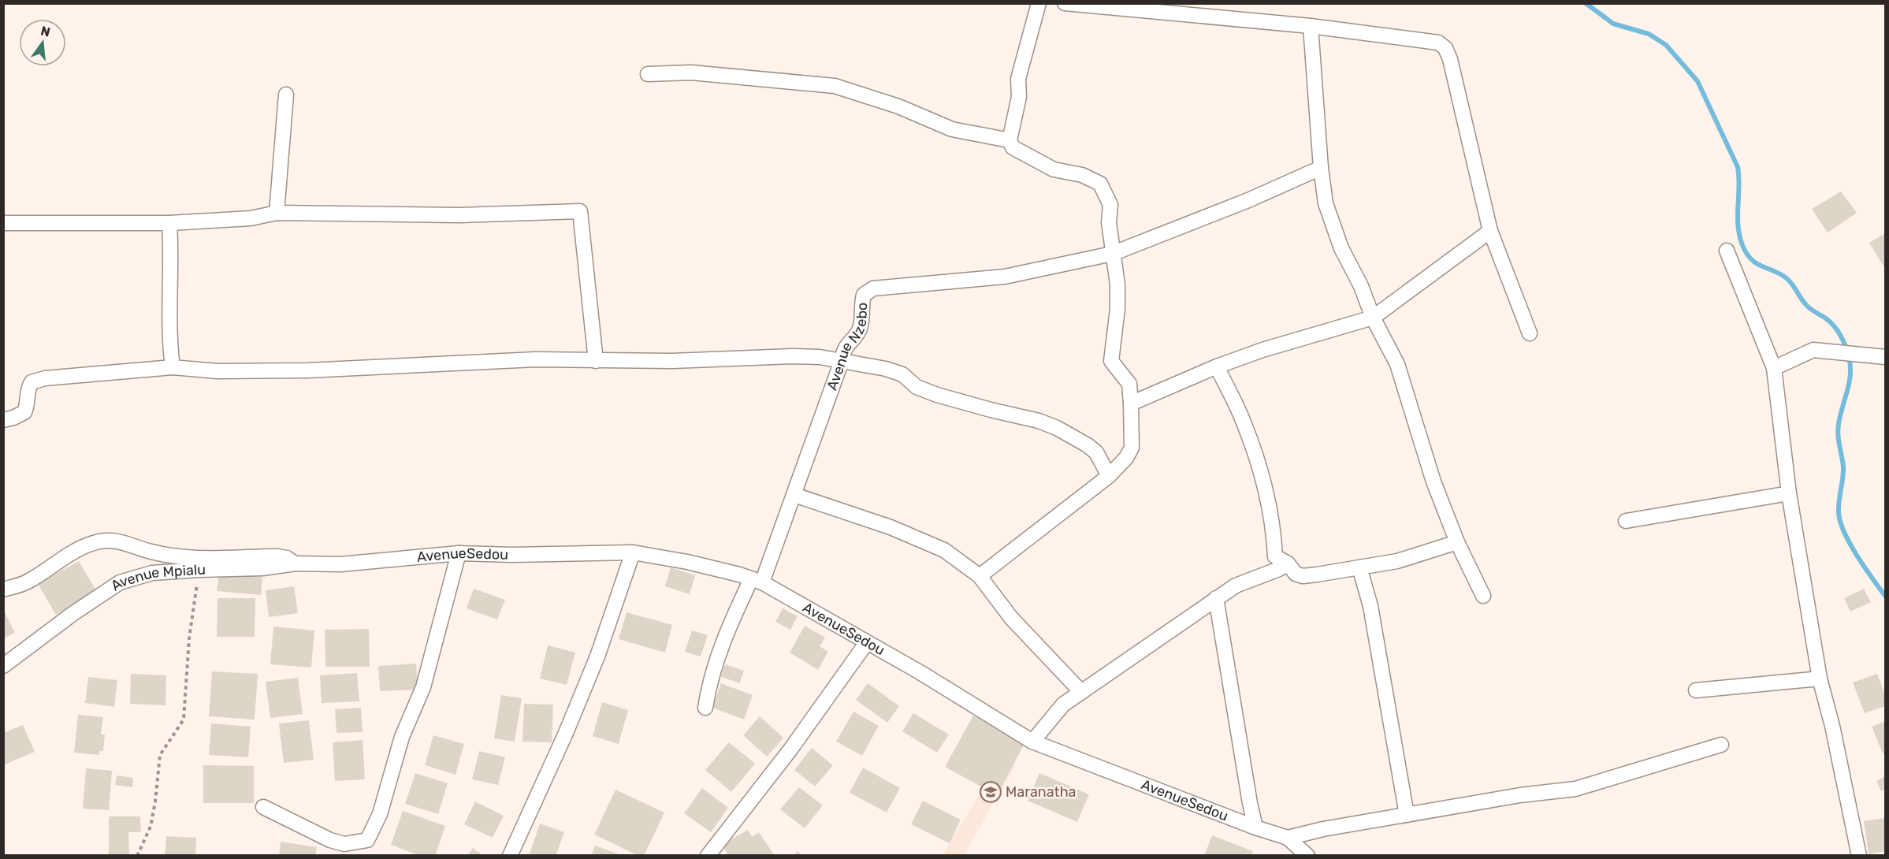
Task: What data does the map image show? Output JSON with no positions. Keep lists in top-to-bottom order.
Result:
{
  "streets": {
    "street": ["Avenue Nzebo", "AvenueSedou", "Avenue Mpialu"]
  },
  "crossings": [
    ["Avenue Nzebo", "AvenueSedou"],
    ["AvenueSedou", "Avenue Mpialu"]
  ],
  "places": {
    "school or university": ["Maranatha"]
  },
  "north": "top"
}
